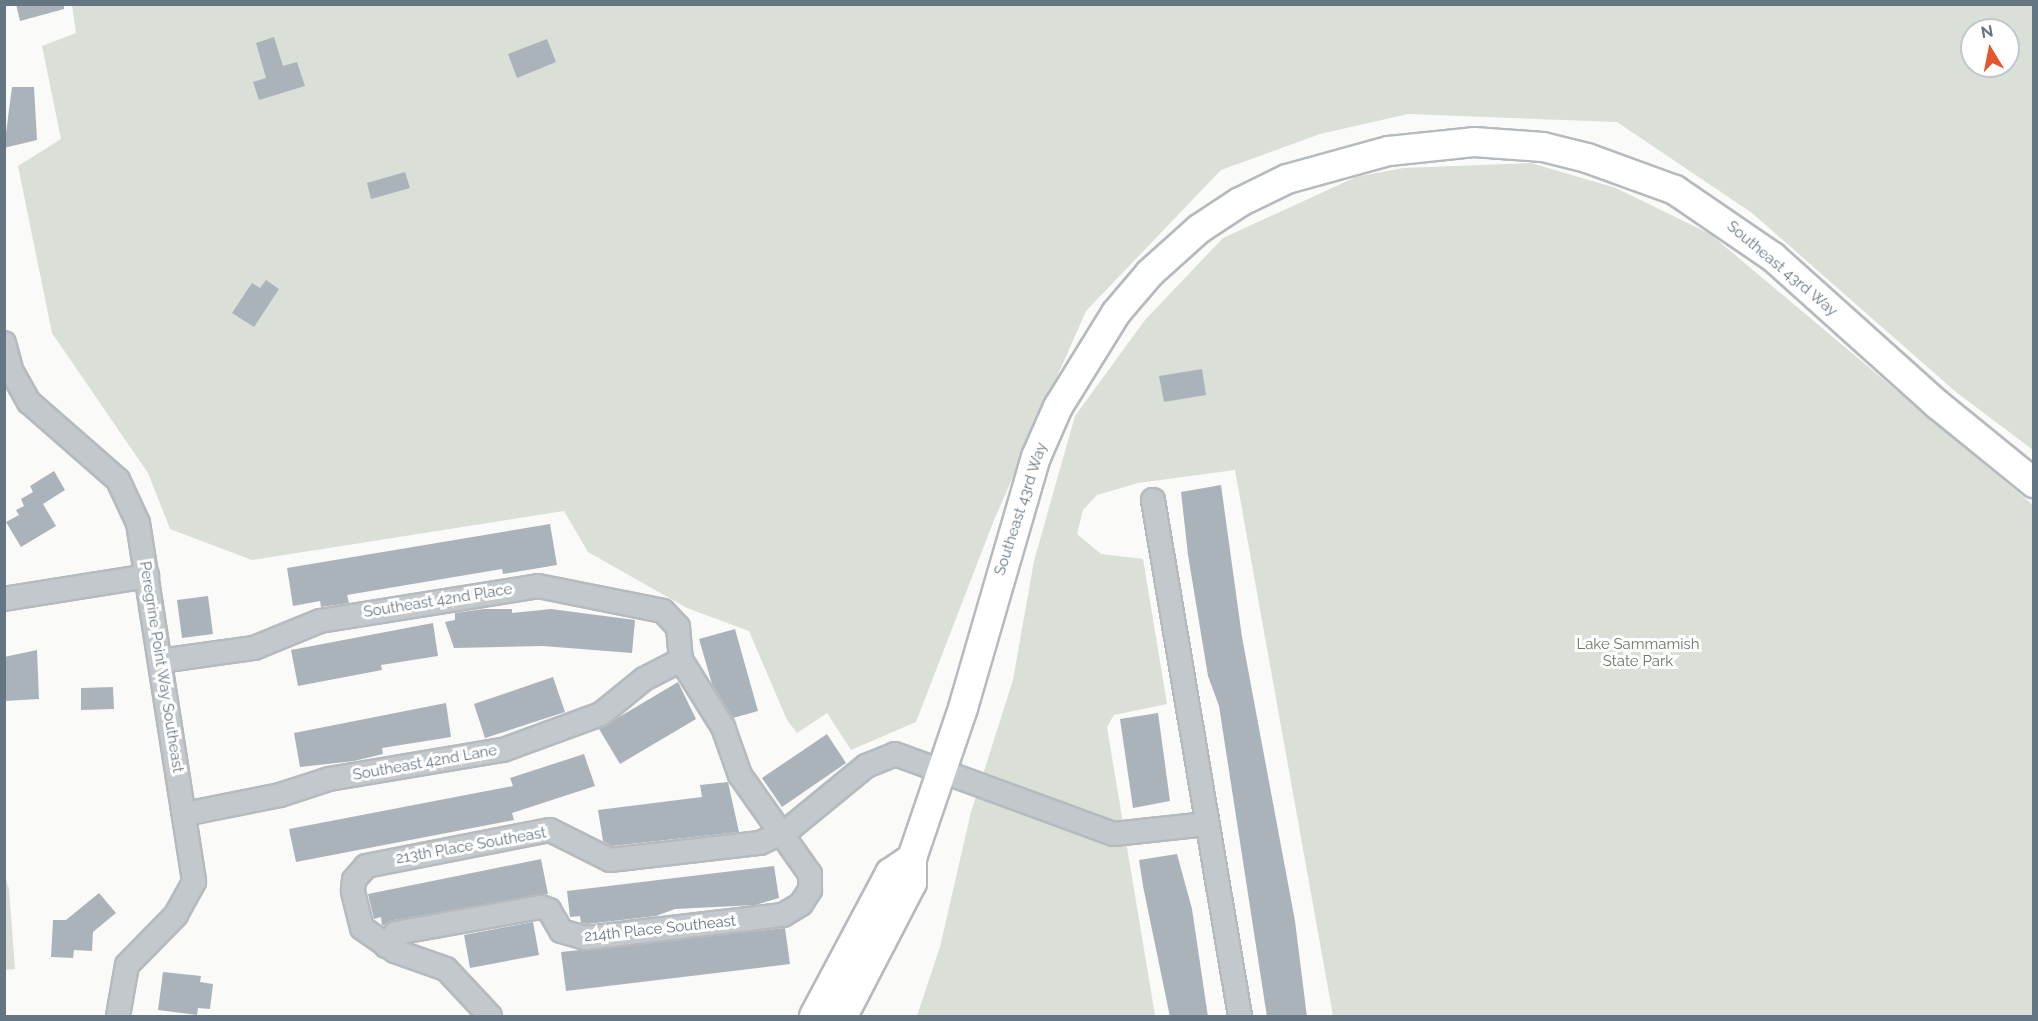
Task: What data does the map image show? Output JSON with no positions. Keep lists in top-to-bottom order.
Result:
{
  "streets": {
    "main road": ["Southeast 43rd Way"],
    "street": [
      "Southeast 42nd Place",
      "Peregrine Point Way Southeast",
      "Southeast 42nd Lane",
      "213th Place Southeast",
      "214th Place Southeast"
    ]
  },
  "crossings": [
    ["Southeast 43rd Way", "213th Place Southeast"],
    ["Southeast 42nd Place", "Peregrine Point Way Southeast"],
    ["Southeast 42nd Place", "Southeast 42nd Lane"],
    ["Peregrine Point Way Southeast", "Southeast 42nd Lane"],
    ["213th Place Southeast", "214th Place Southeast"]
  ],
  "parks": ["Lake Sammamish State Park"],
  "north": "top"
}
